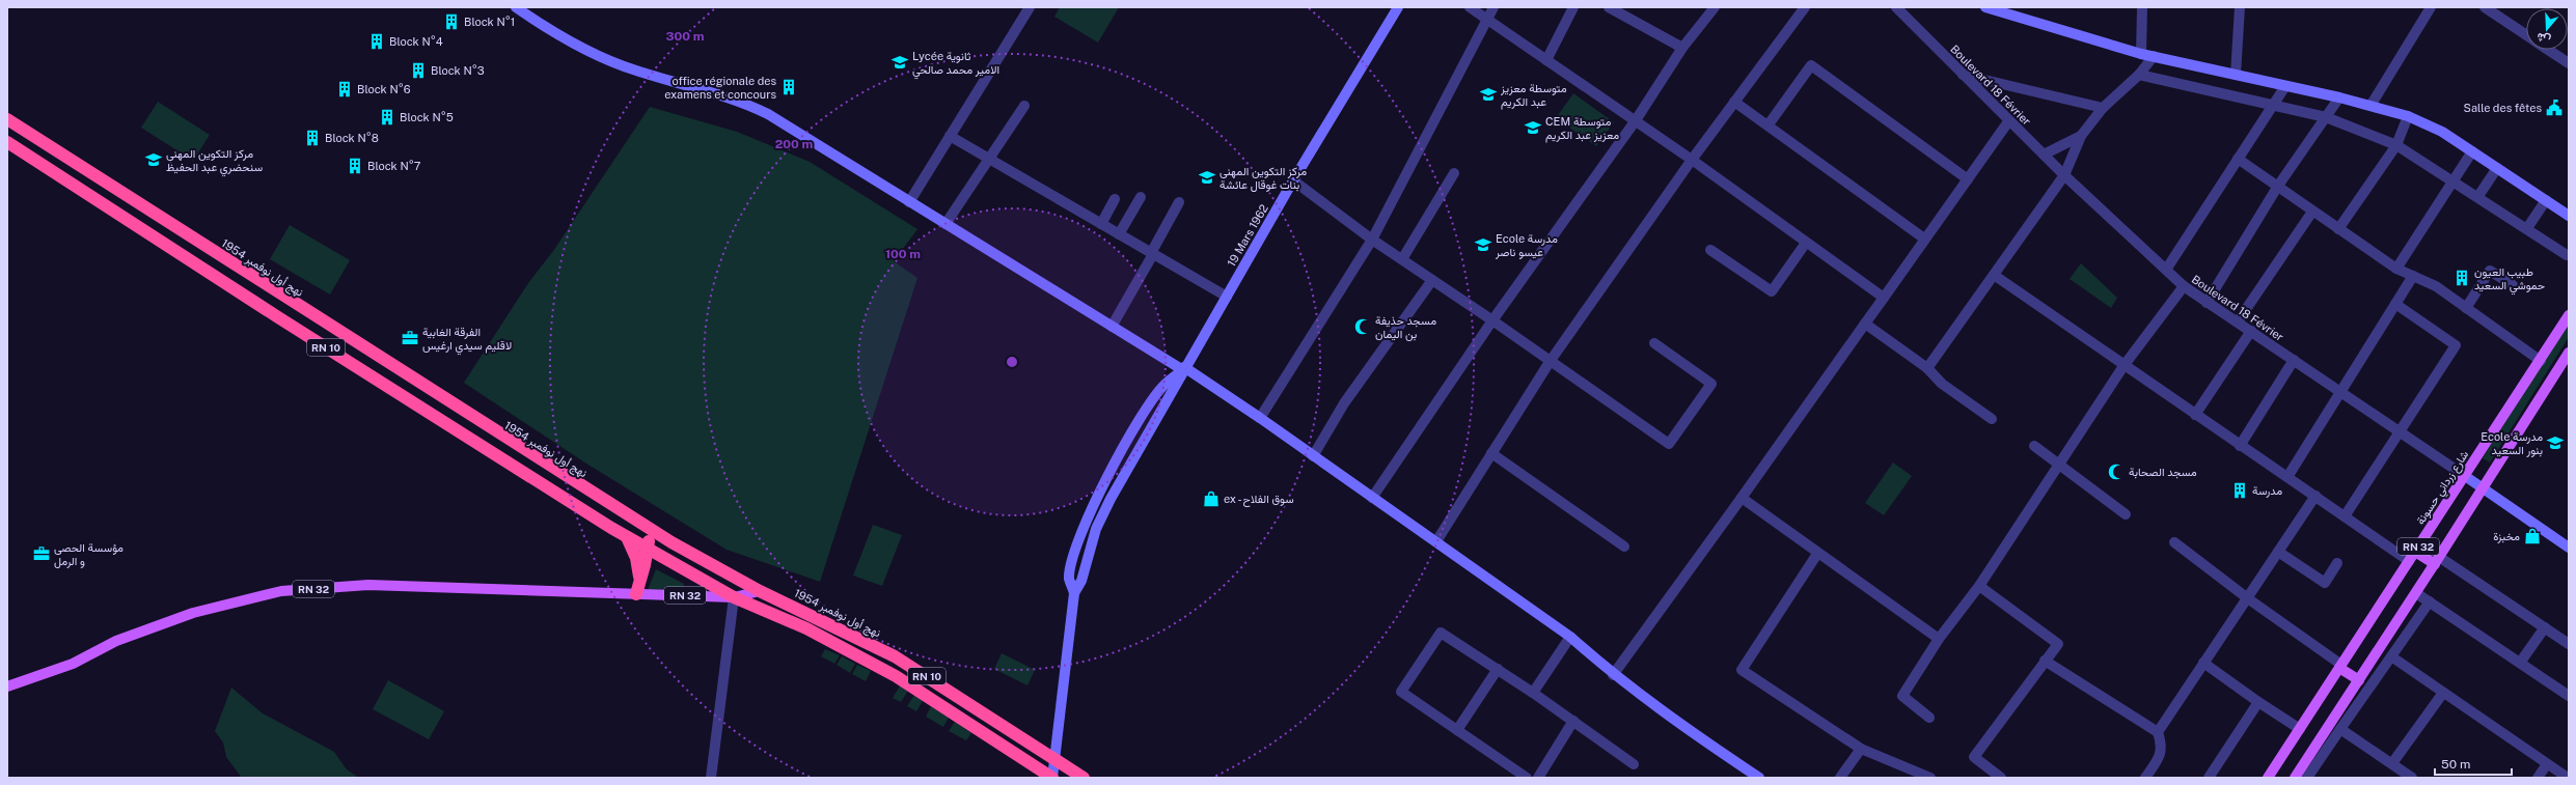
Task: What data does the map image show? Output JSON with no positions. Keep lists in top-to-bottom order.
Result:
{
  "streets": {
    "highway": ["نهج أول نوفمبر 1954", "RN 10"],
    "main road": ["شارع زرداني حسونة", "RN 32"],
    "street": ["Boulevard 18 Février", "19 Mars 1962"]
  },
  "crossings": [
    ["Boulevard 18 Février", "شارع زرداني حسونة"],
    ["Boulevard 18 Février", "RN 32"],
    ["نهج أول نوفمبر 1954", "RN 32"],
    ["RN 10", "RN 32"]
  ],
  "places": {
    "building": [
      "Block N°1",
      "Block N°4",
      "Block N°3",
      "office régionale des examens et concours",
      "Block N°6",
      "Block N°5",
      "Block N°8",
      "Block N°7",
      "طبيب العيون حموشي السعيد",
      "مدرسة"
    ],
    "school or university": [
      "Lycée ثانوية الامير محمد صالحي",
      "متوسطة معزيز عبد الكريم",
      "CEM متوسطة معزيز عبد الكريم",
      "مركز التكوين المهني سنحضري عبد الحفيظ",
      "مركز التكوين المهني بنات غوقال عائشة",
      "Ecole مدرسة عيسو ناصر",
      "Ecole مدرسة بنور السعيد"
    ],
    "public building": ["Salle des fêtes"],
    "mosque": ["مسجد حذيفة بن اليمان", "مسجد الصحابة"],
    "office": ["الفرقة الغابية لاقليم سيدي ارغيس", "مؤسسة الحصى و الرمل"],
    "shop": ["ex - سوق الفلاح", "مخبزة"]
  },
  "scale_bar": "50 m",
  "north": "bottom",
  "rings": ["300 m", "200 m", "100 m"]
}
